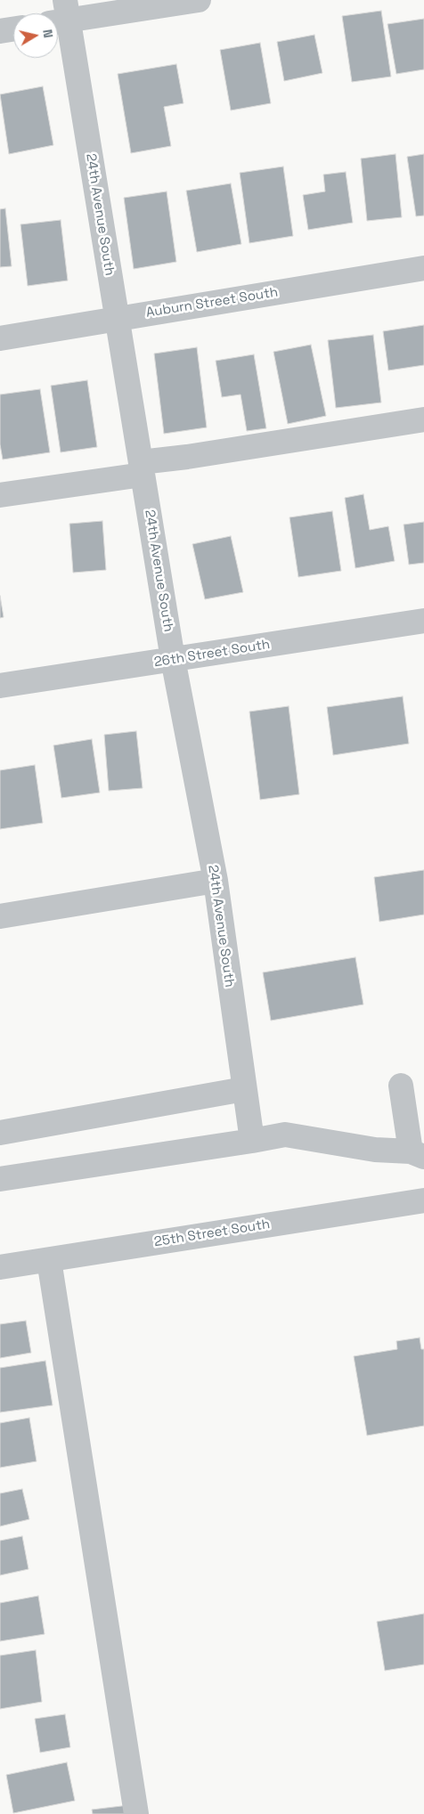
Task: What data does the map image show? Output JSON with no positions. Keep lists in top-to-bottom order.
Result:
{
  "streets": {
    "street": [
      "24th Avenue South",
      "Auburn Street South",
      "26th Street South",
      "25th Street South"
    ]
  },
  "crossings": [
    ["24th Avenue South", "Auburn Street South"],
    ["24th Avenue South", "26th Street South"]
  ],
  "north": "right"
}
